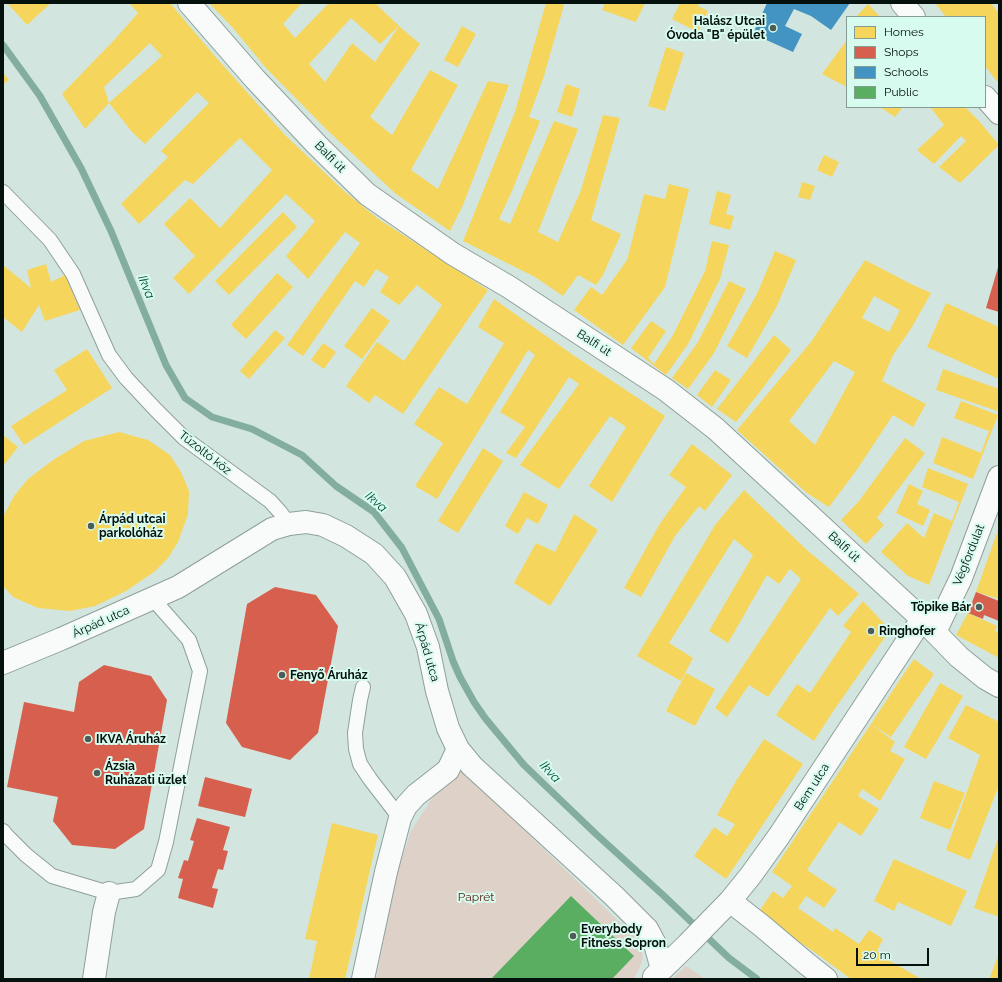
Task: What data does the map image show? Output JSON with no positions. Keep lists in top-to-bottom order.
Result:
{
  "streets": {
    "street": [
      "Balfi út",
      "Végfordulat",
      "Árpád utca",
      "Bem utca"
    ],
    "lane": ["Tűzoltó köz"]
  },
  "crossings": [
    ["Balfi út", "Végfordulat"],
    ["Balfi út", "Bem utca"],
    ["Tűzoltó köz", "Árpád utca"],
    ["Végfordulat", "Bem utca"],
    ["Árpád utca", "Bem utca"]
  ],
  "water": ["Ikva"],
  "parks": ["Paprét"],
  "places": [
    "Halász Utcai Óvoda \"B\" épület",
    "Árpád utcai parkolóház",
    "Töpike Bár",
    "Ringhofer",
    "Fenyő Áruház",
    "IKVA Áruház",
    "Ázsia Ruházati üzlet",
    "Everybody Fitness Sopron"
  ],
  "legend": [
    "Homes",
    "Shops",
    "Schools",
    "Public"
  ],
  "scale_bar": "20 m"
}
